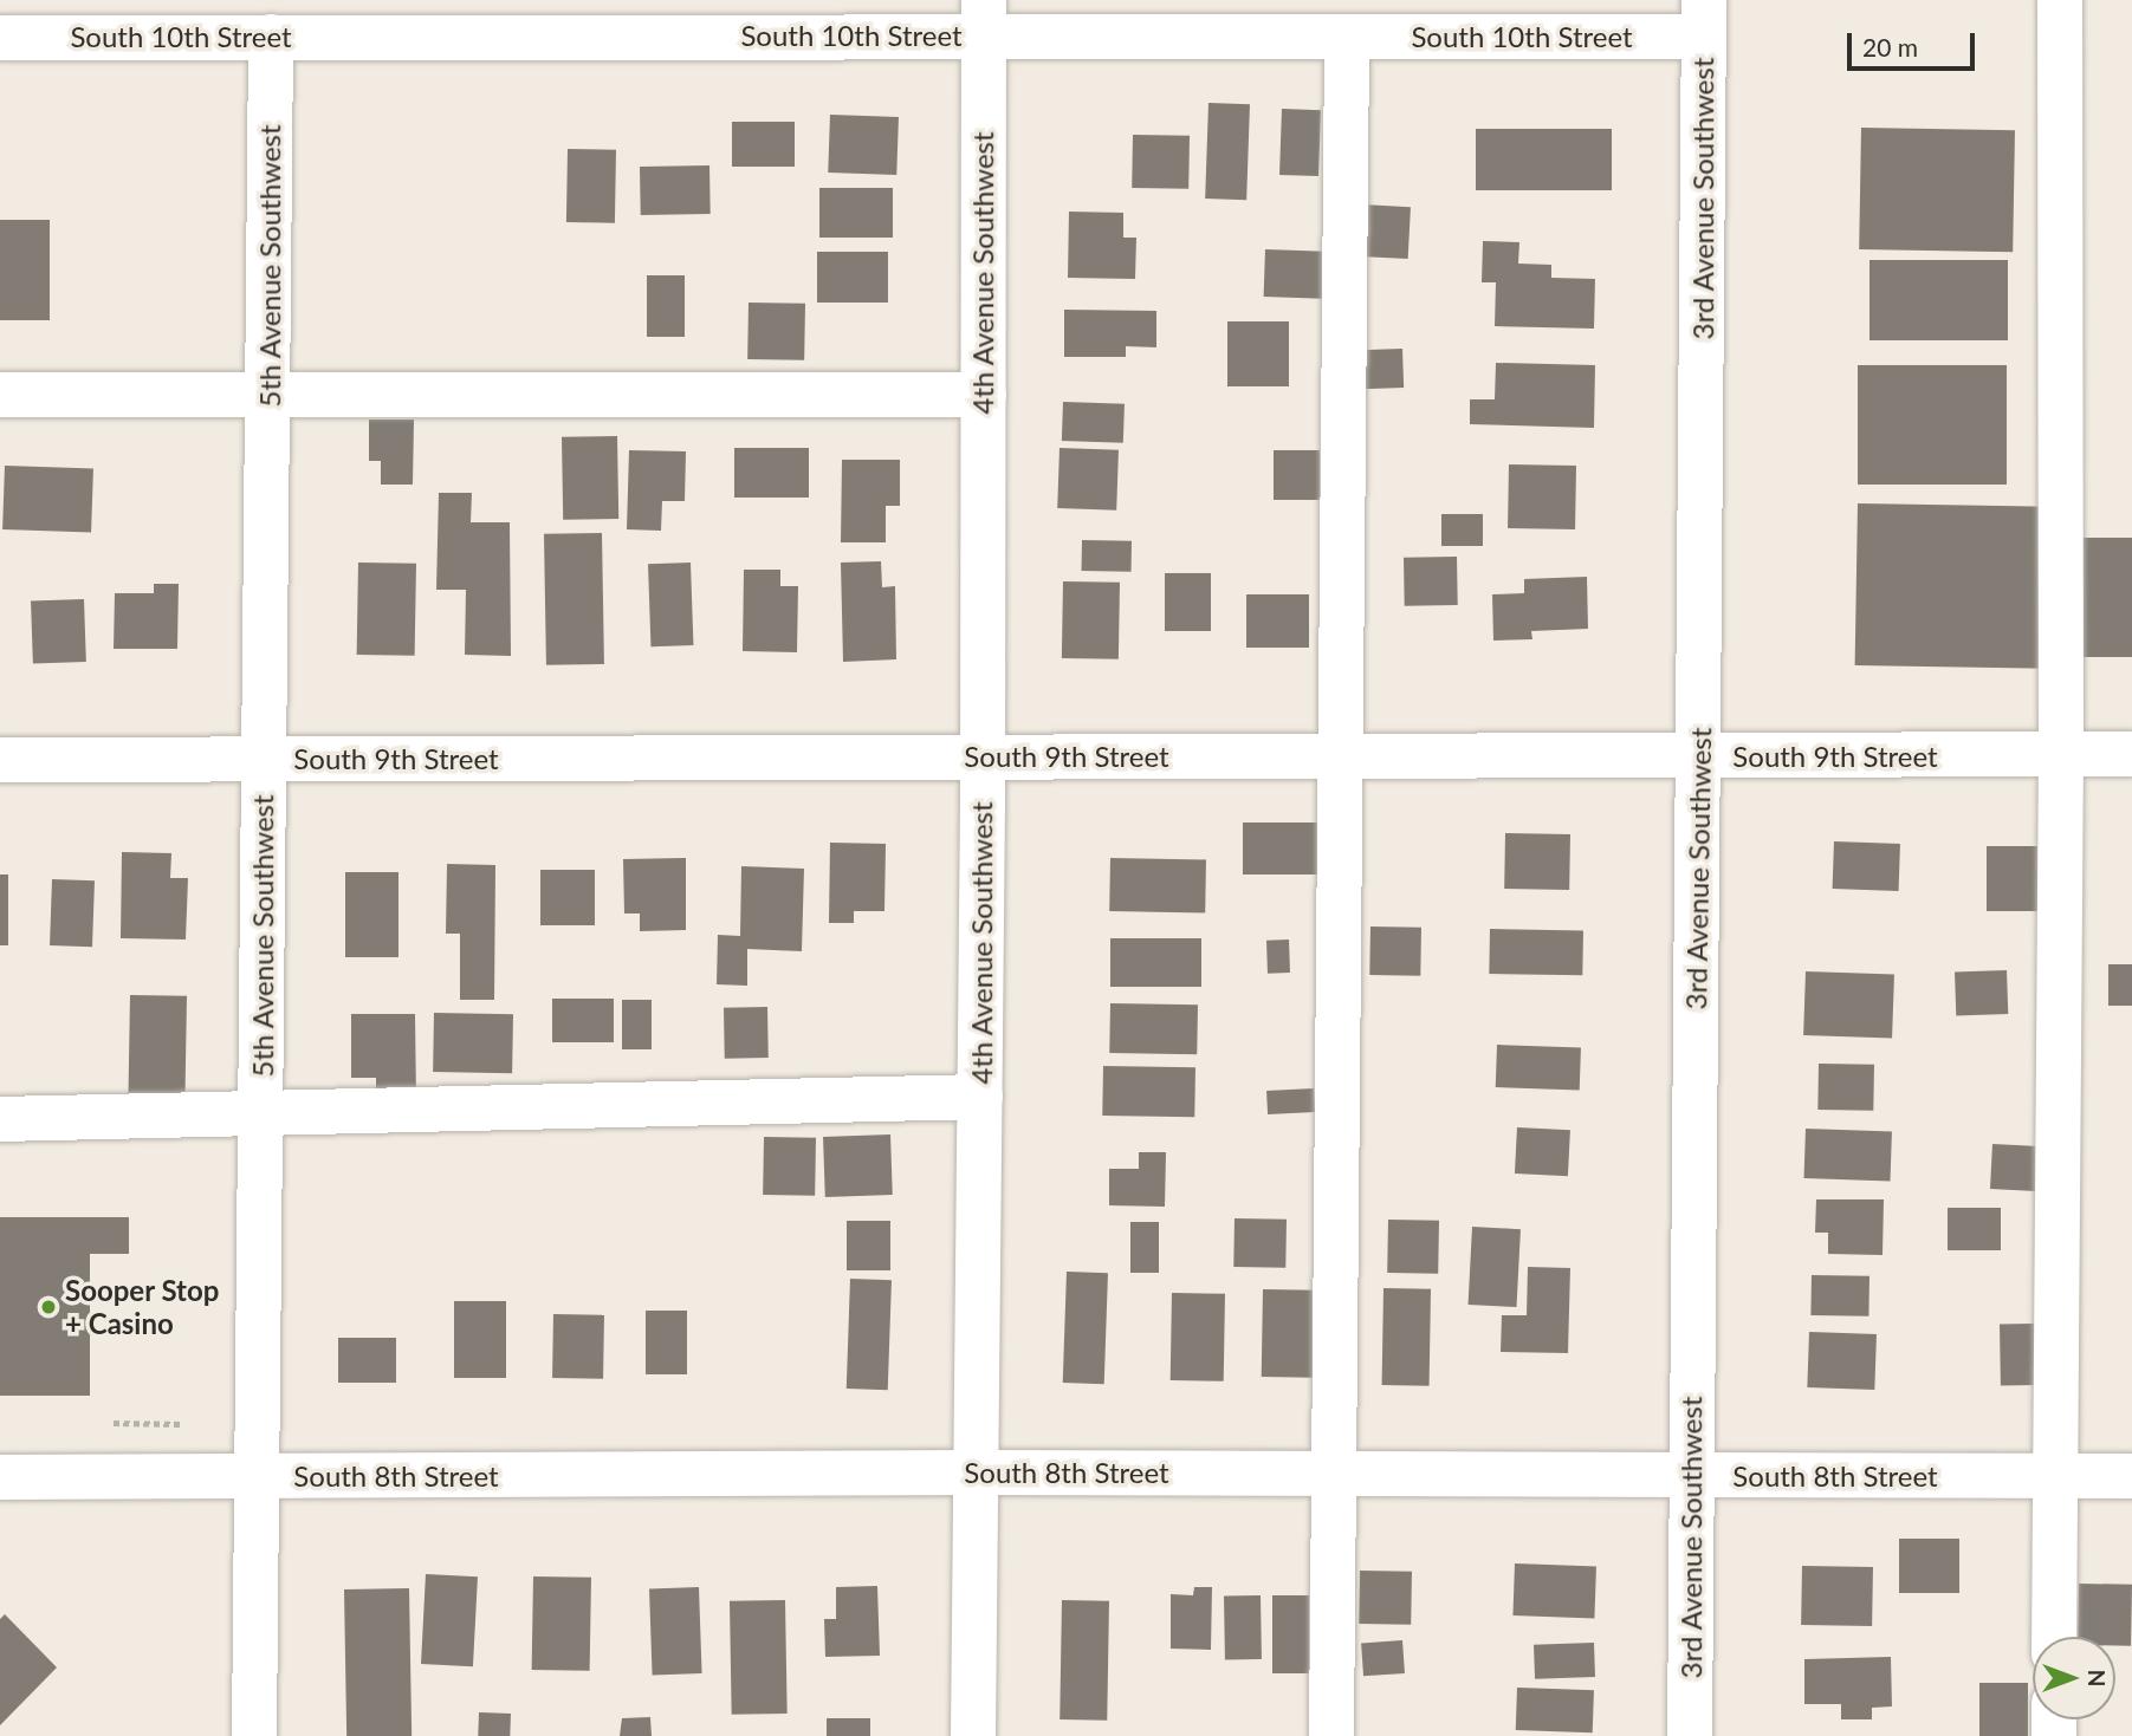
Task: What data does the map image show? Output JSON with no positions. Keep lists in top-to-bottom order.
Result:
{
  "streets": {
    "street": [
      "South 10th Street",
      "3rd Avenue Southwest",
      "5th Avenue Southwest",
      "4th Avenue Southwest",
      "South 9th Street",
      "South 8th Street"
    ]
  },
  "crossings": [
    ["South 10th Street", "3rd Avenue Southwest"],
    ["South 10th Street", "5th Avenue Southwest"],
    ["South 10th Street", "4th Avenue Southwest"],
    ["3rd Avenue Southwest", "South 9th Street"],
    ["3rd Avenue Southwest", "South 8th Street"],
    ["5th Avenue Southwest", "South 9th Street"],
    ["5th Avenue Southwest", "South 8th Street"],
    ["4th Avenue Southwest", "South 9th Street"],
    ["4th Avenue Southwest", "South 8th Street"]
  ],
  "places": ["Sooper Stop + Casino"],
  "scale_bar": "20 m",
  "north": "right"
}
